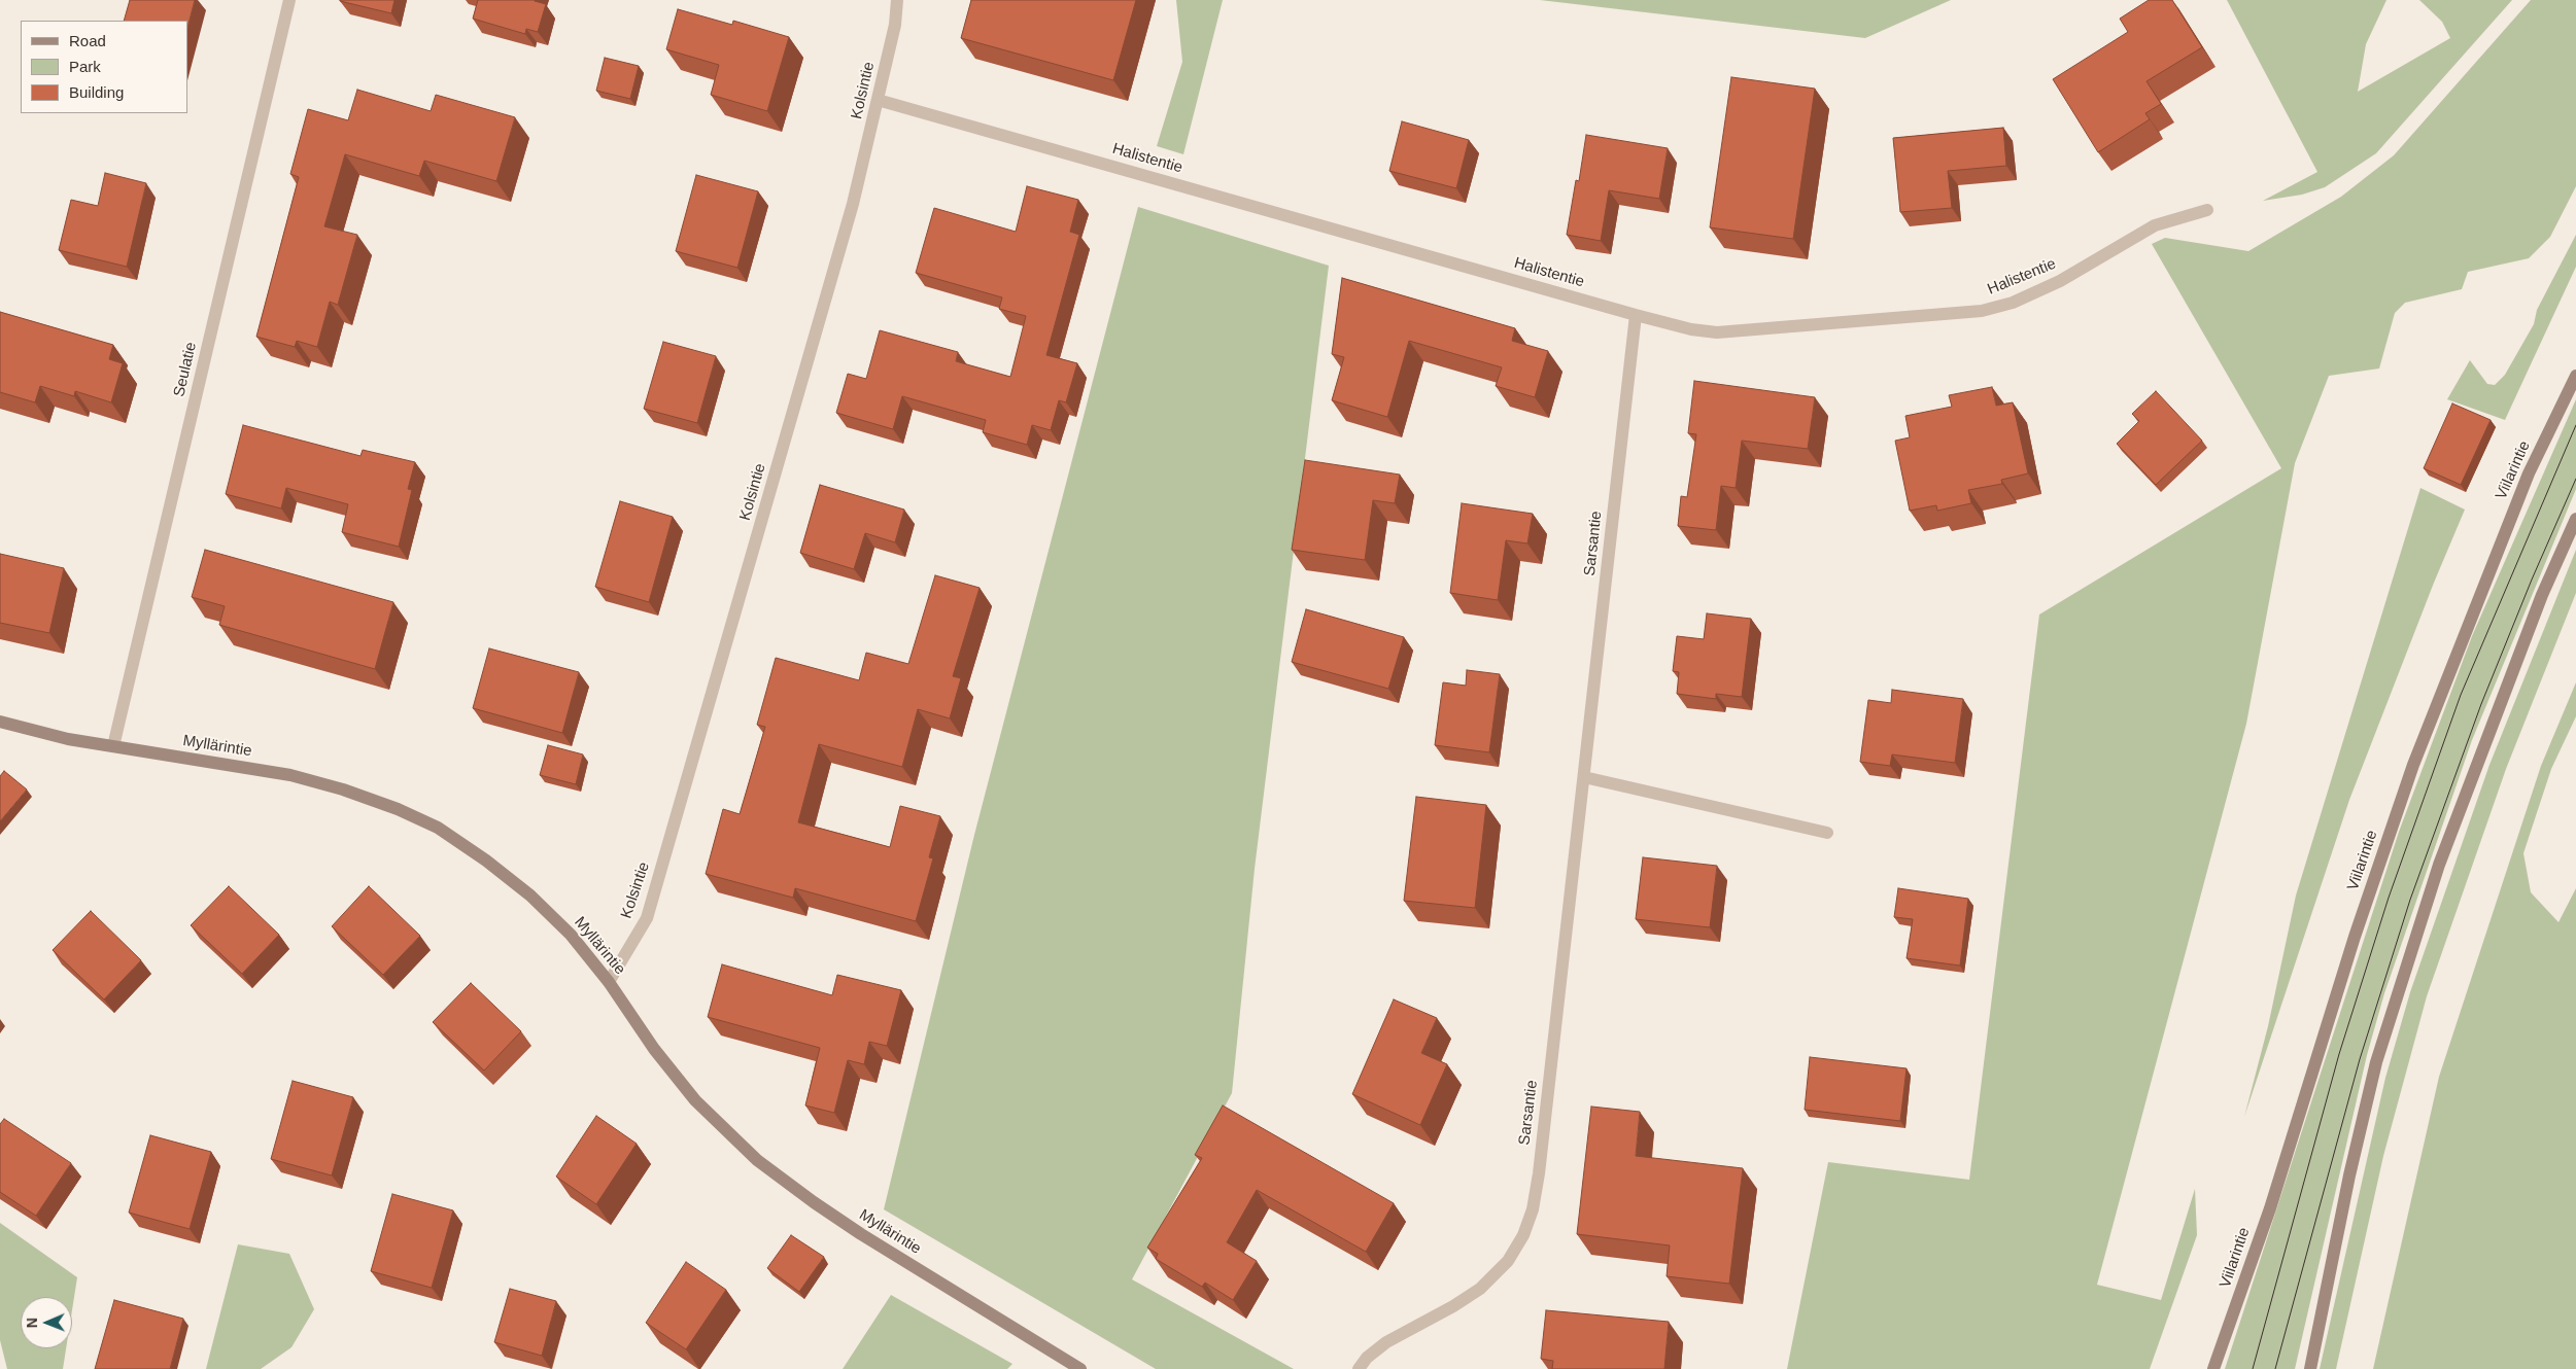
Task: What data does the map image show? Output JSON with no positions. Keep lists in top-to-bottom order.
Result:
{
  "streets": {
    "main road": ["Viilarintie", "Myllärintie"],
    "street": [
      "Kolsintie",
      "Halistentie",
      "Seulatie",
      "Sarsantie"
    ]
  },
  "crossings": [
    ["Kolsintie", "Halistentie"],
    ["Kolsintie", "Myllärintie"],
    ["Halistentie", "Sarsantie"],
    ["Seulatie", "Myllärintie"]
  ],
  "legend": ["Road", "Park", "Building"],
  "north": "left"
}
